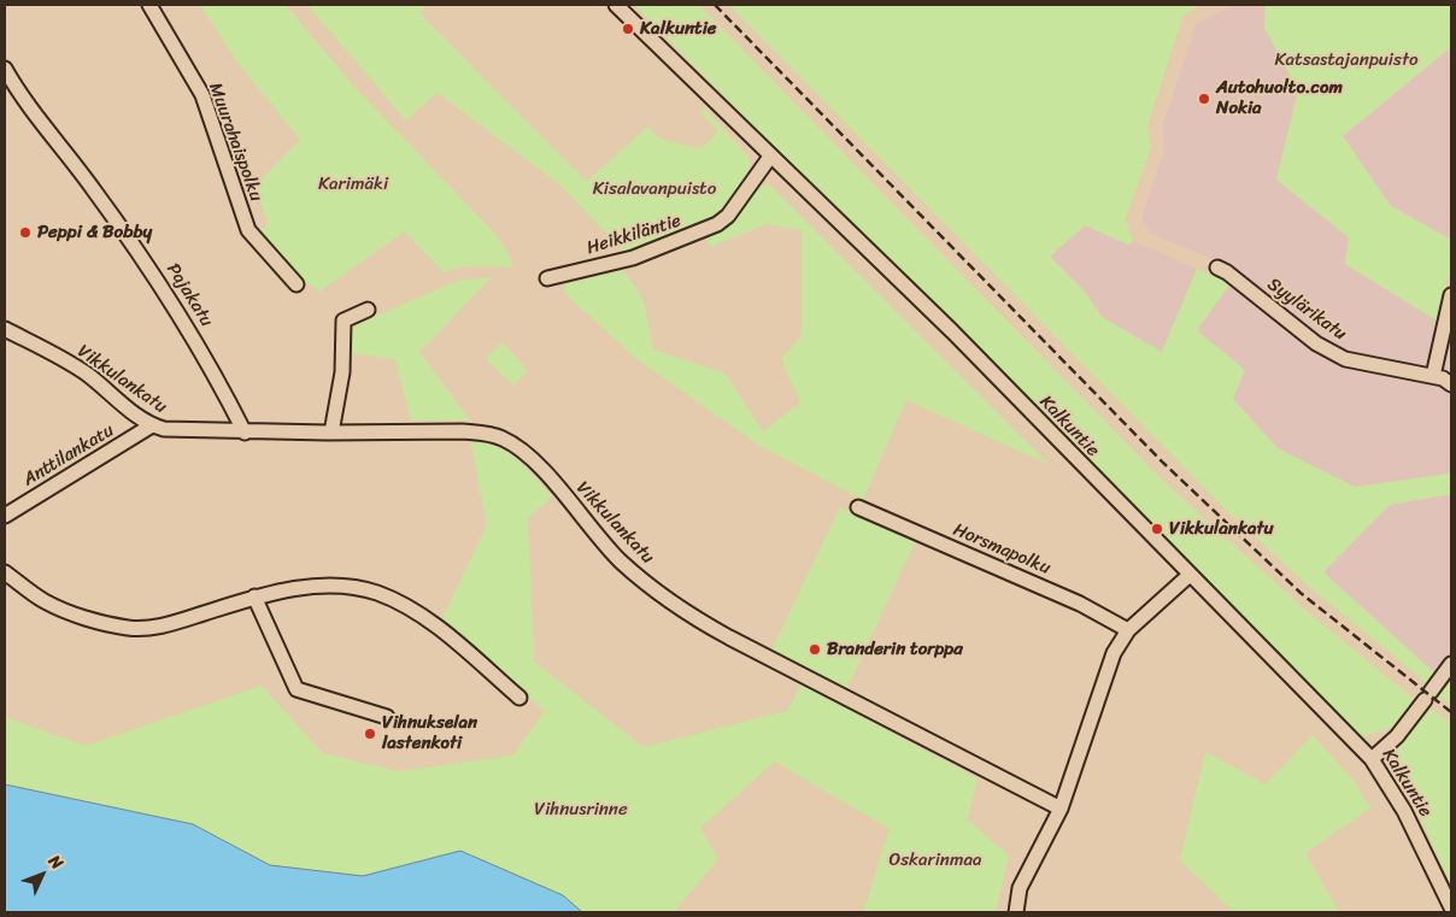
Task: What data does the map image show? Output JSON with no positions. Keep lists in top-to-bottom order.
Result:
{
  "streets": {
    "street": [
      "Muurahaispolku",
      "Heikkiläntie",
      "Pajakatu",
      "Syylärikatu",
      "Vikkulankatu",
      "Kalkuntie",
      "Anttilankatu",
      "Horsmapolku"
    ]
  },
  "crossings": [
    ["Heikkiläntie", "Kalkuntie"],
    ["Pajakatu", "Vikkulankatu"],
    ["Vikkulankatu", "Anttilankatu"]
  ],
  "parks": [
    "Katsastajanpuisto",
    "Karimäki",
    "Kisalavanpuisto",
    "Vihnusrinne",
    "Oskarinmaa"
  ],
  "places": [
    "Kalkuntie",
    "Autohuolto.com Nokia",
    "Peppi & Bobby",
    "Vikkulankatu",
    "Branderin torppa",
    "Vihnukselan lastenkoti"
  ],
  "north": "top right"
}
